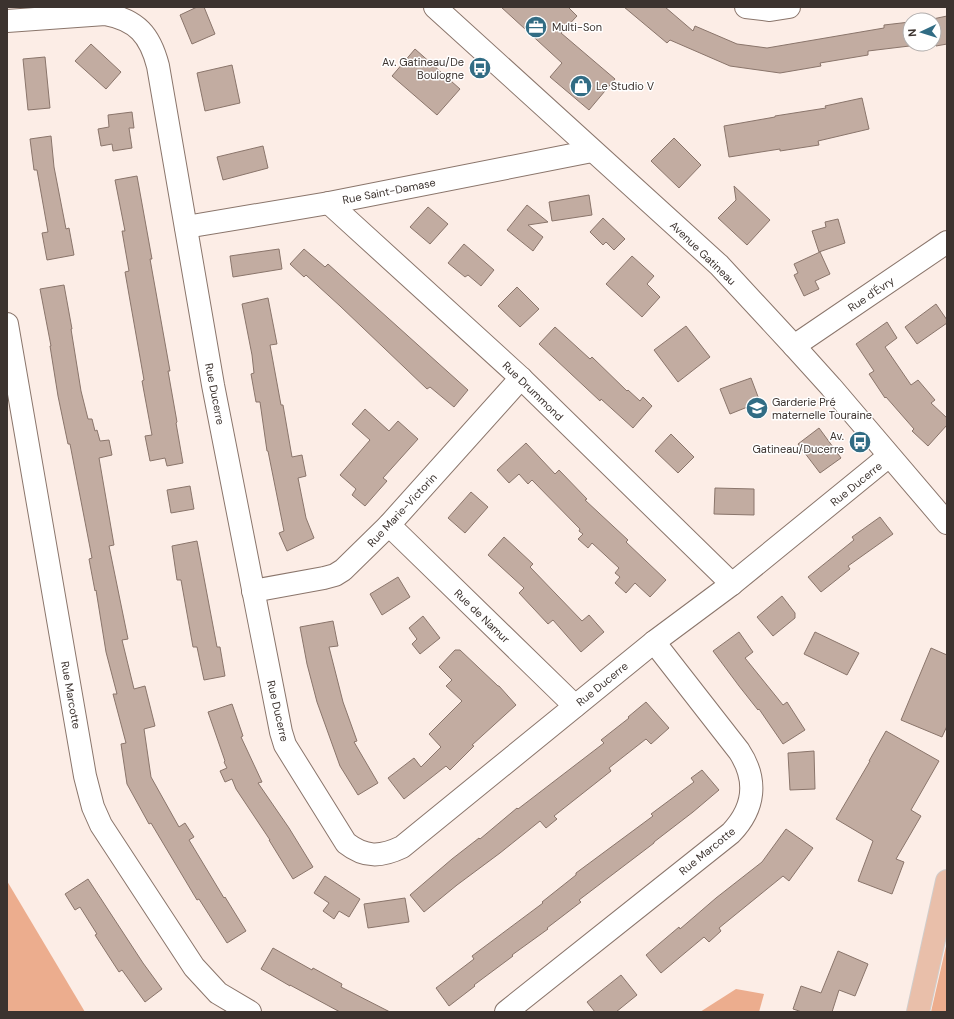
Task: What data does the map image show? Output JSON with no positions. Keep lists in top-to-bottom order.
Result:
{
  "streets": {
    "street": [
      "Rue Saint-Damase",
      "Avenue Gatineau",
      "Rue d'Évry",
      "Rue Drummond",
      "Rue Ducerre",
      "Rue Marie-Victorin",
      "Rue de Namur",
      "Rue Marcotte"
    ]
  },
  "crossings": [
    ["Rue Saint-Damase", "Avenue Gatineau"],
    ["Rue Saint-Damase", "Rue Drummond"],
    ["Rue Saint-Damase", "Rue Ducerre"],
    ["Avenue Gatineau", "Rue d'Évry"],
    ["Avenue Gatineau", "Rue Ducerre"],
    ["Rue Drummond", "Rue Ducerre"],
    ["Rue Drummond", "Rue Marie-Victorin"],
    ["Rue Ducerre", "Rue Marie-Victorin"],
    ["Rue Ducerre", "Rue de Namur"],
    ["Rue Ducerre", "Rue Marcotte"],
    ["Rue Marie-Victorin", "Rue de Namur"]
  ],
  "places": {
    "office": ["Multi-Son"],
    "bus stop": ["Av. Gatineau/De Boulogne", "Av. Gatineau/Ducerre"],
    "shop": ["Le Studio V"],
    "school or university": ["Garderie Pré maternelle Touraine"]
  },
  "north": "left"
}
